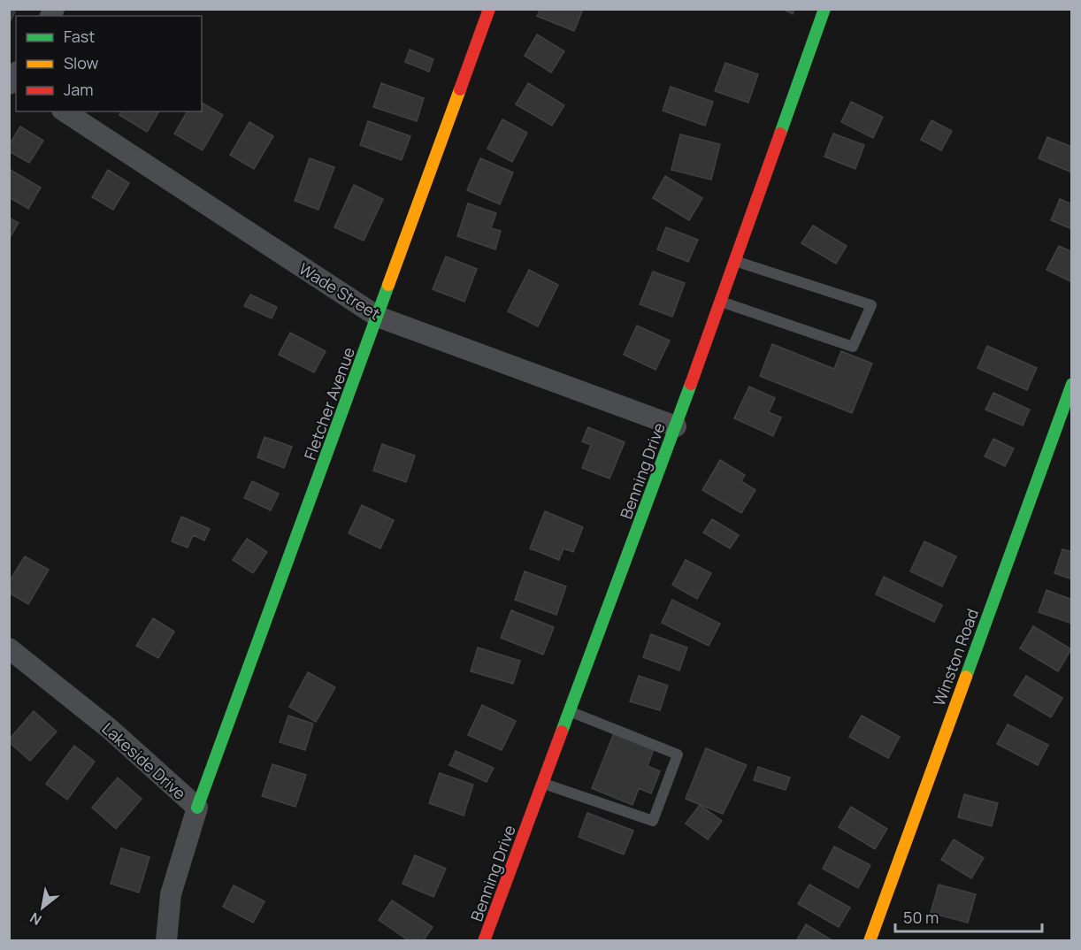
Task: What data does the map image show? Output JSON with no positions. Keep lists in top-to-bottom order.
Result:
{
  "streets": {
    "street": [
      "Wade Street",
      "Fletcher Avenue",
      "Benning Drive",
      "Winston Road",
      "Lakeside Drive"
    ]
  },
  "crossings": [
    ["Wade Street", "Fletcher Avenue"],
    ["Wade Street", "Benning Drive"],
    ["Fletcher Avenue", "Lakeside Drive"]
  ],
  "legend": ["Fast", "Slow", "Jam"],
  "scale_bar": "50 m",
  "north": "bottom left"
}
